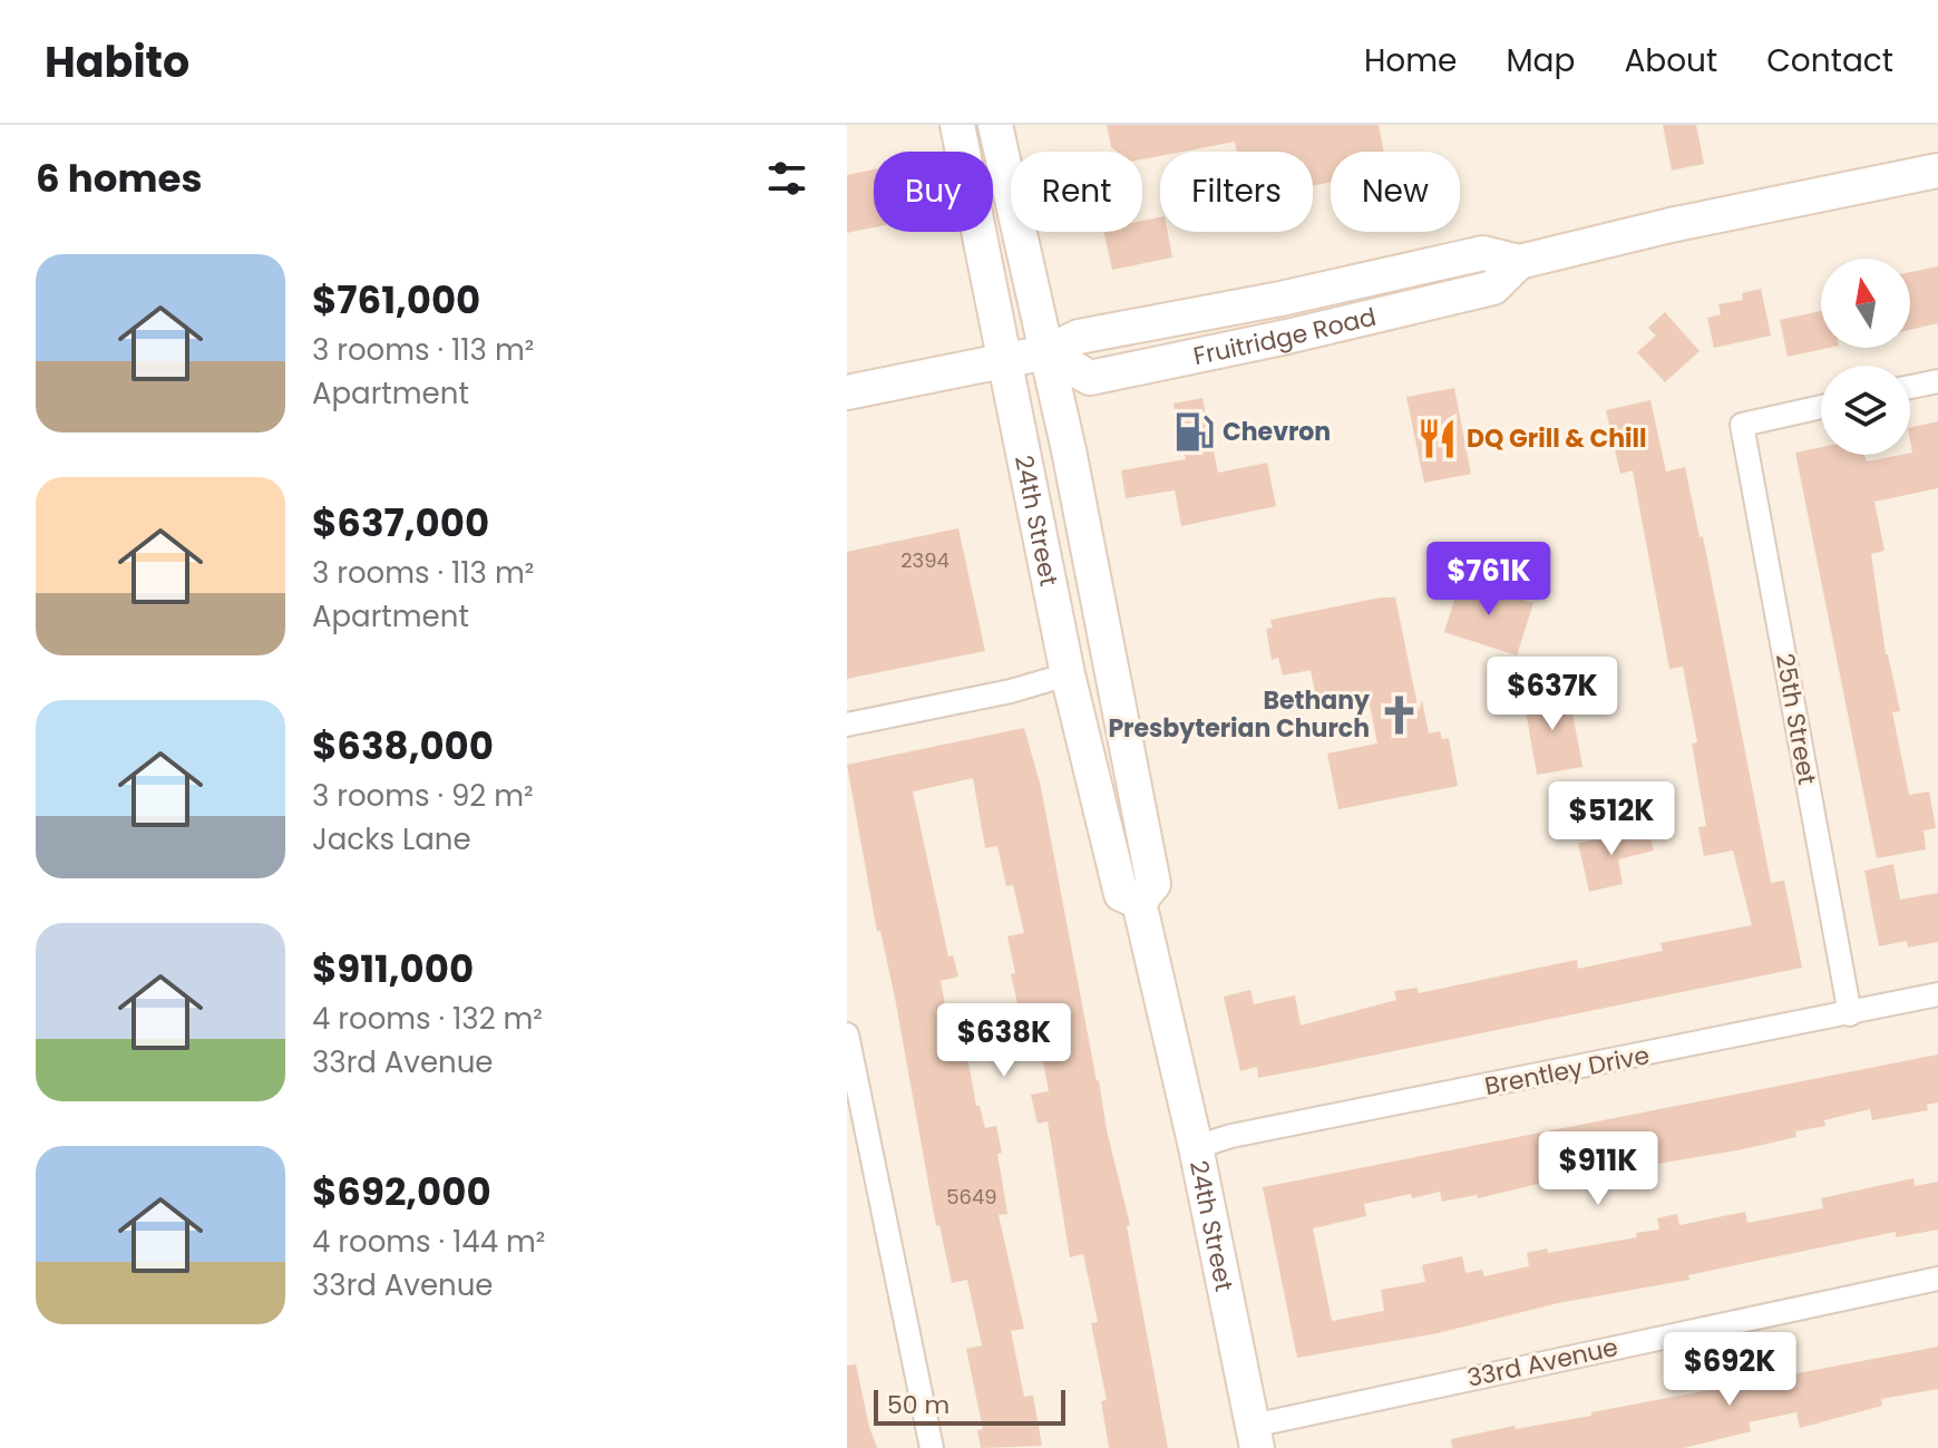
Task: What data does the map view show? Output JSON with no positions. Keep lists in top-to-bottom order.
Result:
{
  "streets": {
    "street": [
      "Fruitridge Road",
      "24th Street",
      "25th Street",
      "Brentley Drive",
      "33rd Avenue"
    ]
  },
  "crossings": [
    ["Fruitridge Road", "24th Street"],
    ["24th Street", "Brentley Drive"],
    ["24th Street", "33rd Avenue"],
    ["25th Street", "Brentley Drive"]
  ],
  "places": {
    "fuel station": ["Chevron"],
    "restaurant": ["DQ Grill & Chill"],
    "church": ["Bethany Presbyterian Church"]
  },
  "house_numbers": ["2394", "5649"],
  "scale_bar": "50 m",
  "north": "top",
  "page": {
    "header": "Habito",
    "nav": [
      "Home",
      "Map",
      "About",
      "Contact"
    ],
    "heading": "6 homes",
    "chip": [
      "Buy",
      "Rent",
      "Filters",
      "New"
    ],
    "list": [
      {
        "name": "$761,000",
        "note": "3 rooms · 113 m² · Apartment"
      },
      {
        "name": "$637,000",
        "note": "3 rooms · 113 m² · Apartment"
      },
      {
        "name": "$638,000",
        "note": "3 rooms · 92 m² · Jacks Lane"
      },
      {
        "name": "$911,000",
        "note": "4 rooms · 132 m² · 33rd Avenue"
      },
      {
        "name": "$692,000",
        "note": "4 rooms · 144 m² · 33rd Avenue"
      }
    ],
    "price": [
      "$761K",
      "$637K",
      "$512K",
      "$638K",
      "$911K",
      "$692K"
    ],
    "scale": "50 m"
  }
}
